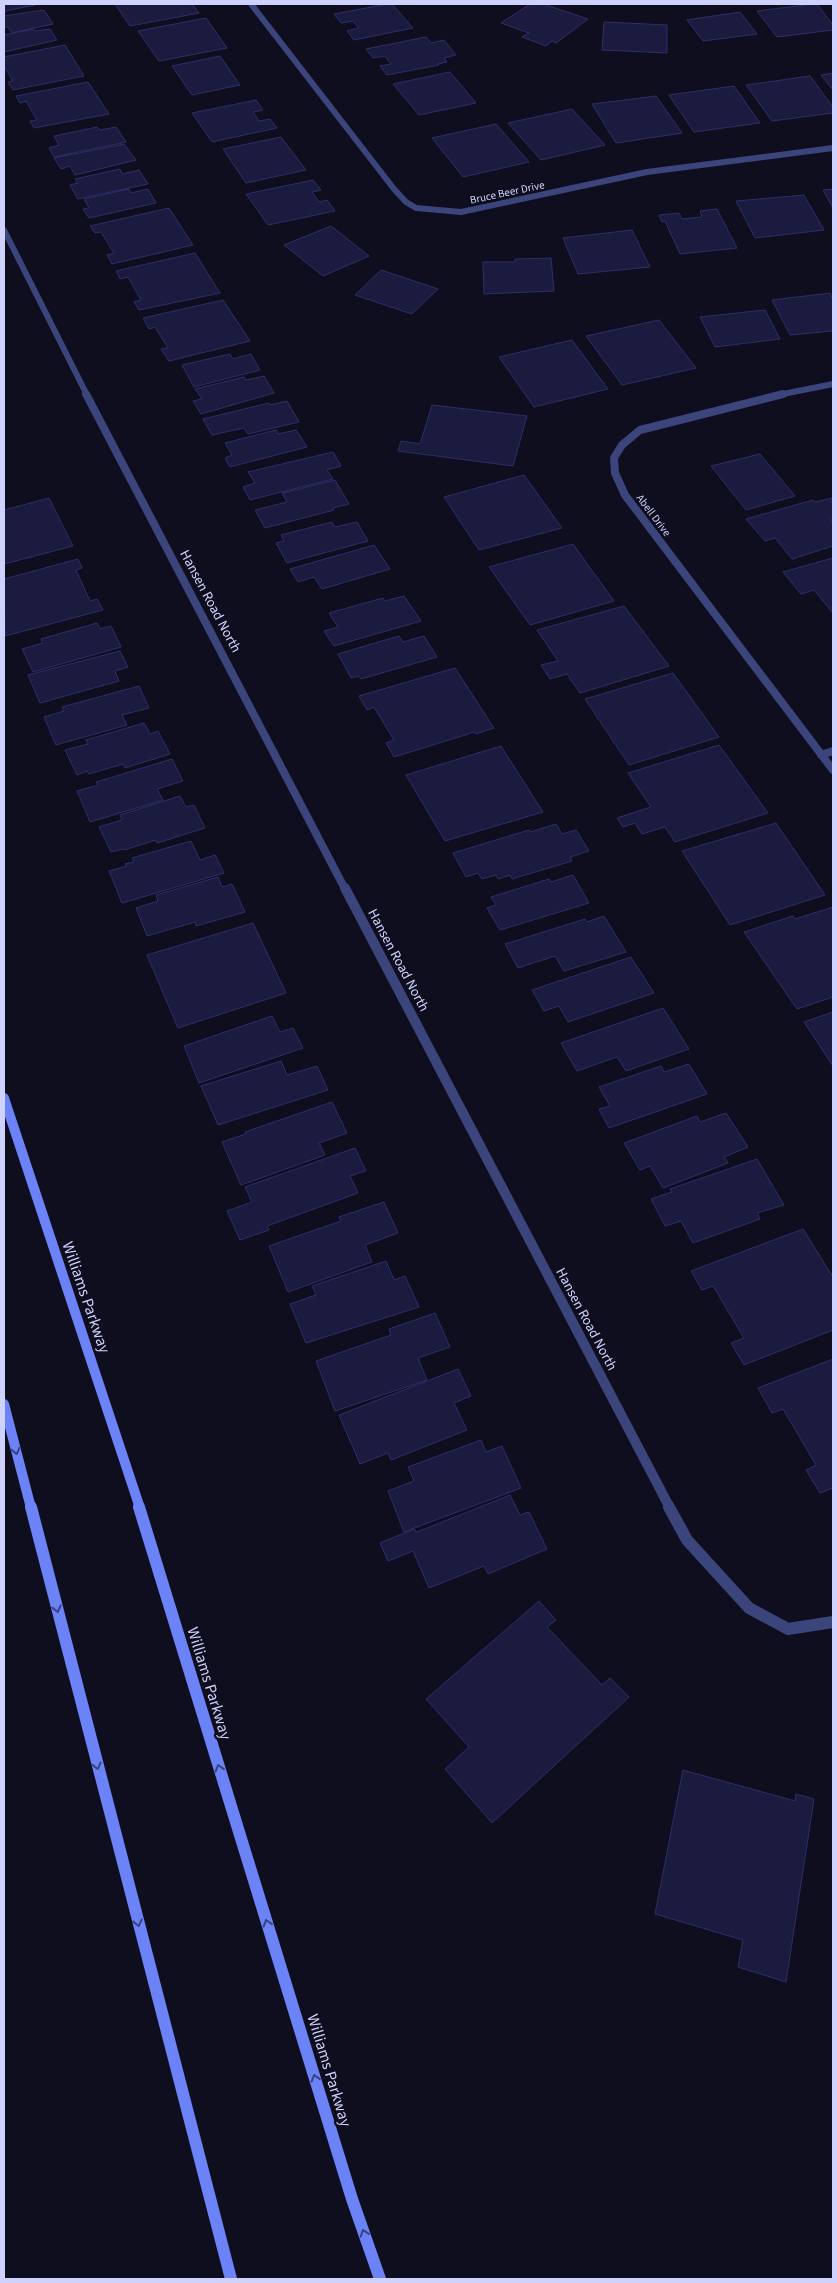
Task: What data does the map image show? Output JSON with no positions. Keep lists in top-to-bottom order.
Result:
{
  "streets": {
    "main road": ["Williams Parkway"],
    "street": ["Bruce Beer Drive", "Abell Drive", "Hansen Road North"]
  },
  "one_way": ["Williams Parkway"]
}
